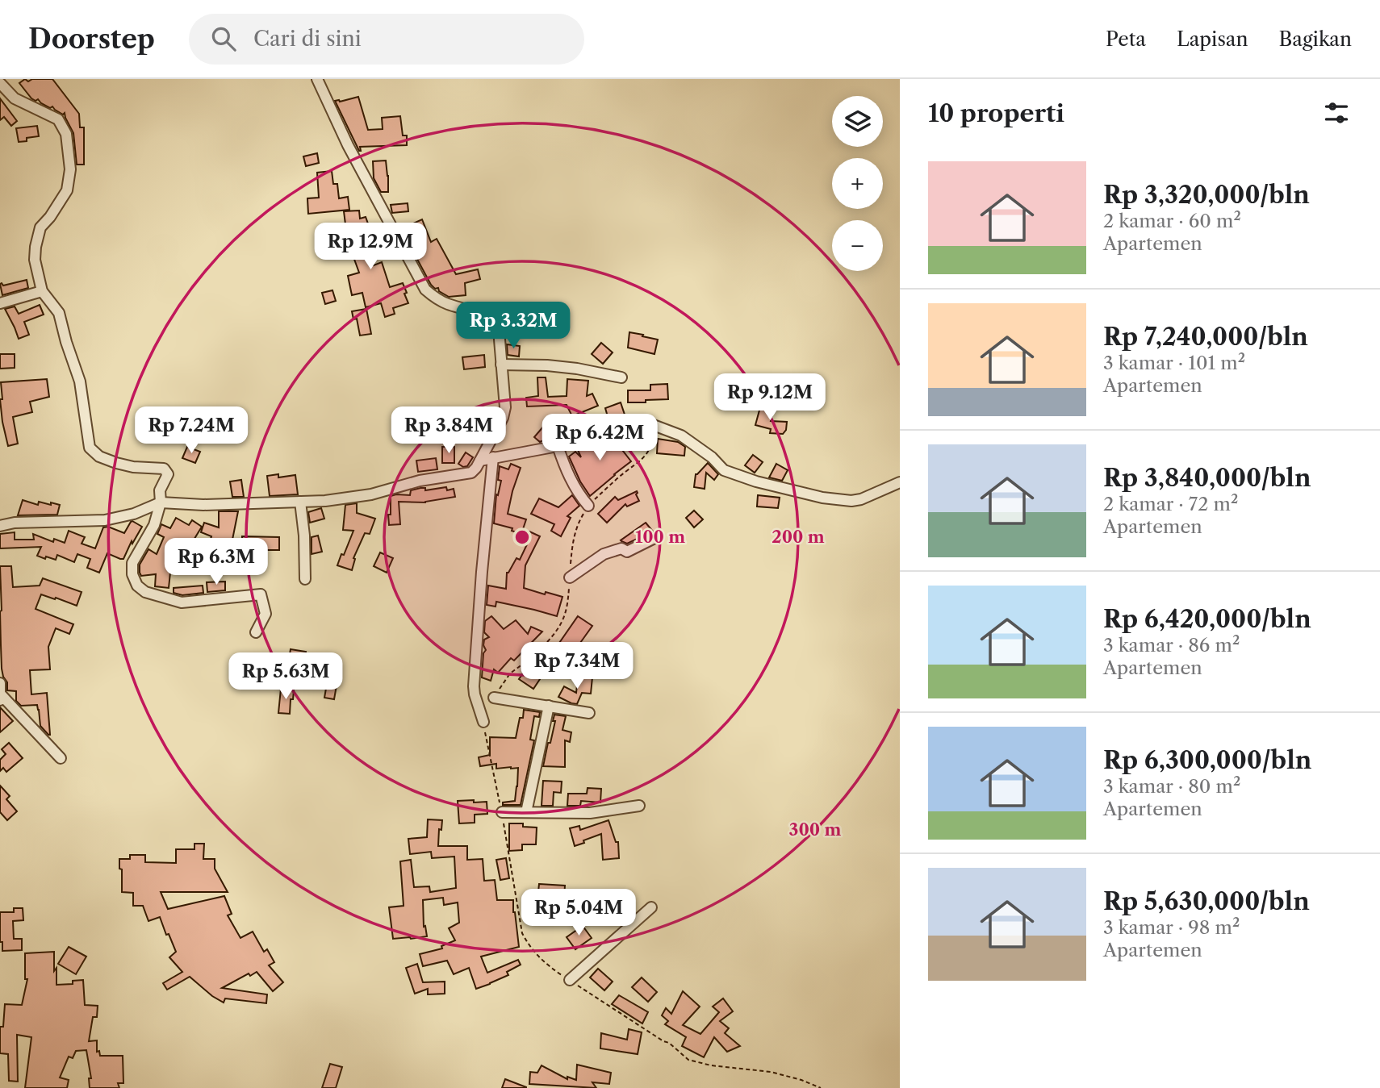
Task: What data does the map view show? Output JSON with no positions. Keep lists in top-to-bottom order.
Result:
{
  "page": {
    "header": "Doorstep",
    "search": "Cari di sini",
    "nav": ["Peta", "Lapisan", "Bagikan"],
    "heading": "10 properti",
    "map_buttons": ["+", "−"],
    "list": [
      {
        "name": "Rp 3,320,000/bln",
        "note": "2 kamar · 60 m² · Apartemen"
      },
      {
        "name": "Rp 7,240,000/bln",
        "note": "3 kamar · 101 m² · Apartemen"
      },
      {
        "name": "Rp 3,840,000/bln",
        "note": "2 kamar · 72 m² · Apartemen"
      },
      {
        "name": "Rp 6,420,000/bln",
        "note": "3 kamar · 86 m² · Apartemen"
      },
      {
        "name": "Rp 6,300,000/bln",
        "note": "3 kamar · 80 m² · Apartemen"
      },
      {
        "name": "Rp 5,630,000/bln",
        "note": "3 kamar · 98 m² · Apartemen"
      }
    ],
    "price": [
      "Rp 12.9M",
      "Rp 3.32M",
      "Rp 9.12M",
      "Rp 7.24M",
      "Rp 3.84M",
      "Rp 6.42M",
      "Rp 6.3M",
      "Rp 7.34M",
      "Rp 5.63M",
      "Rp 5.04M"
    ]
  },
  "rings": ["100 m", "200 m", "300 m"]
}
